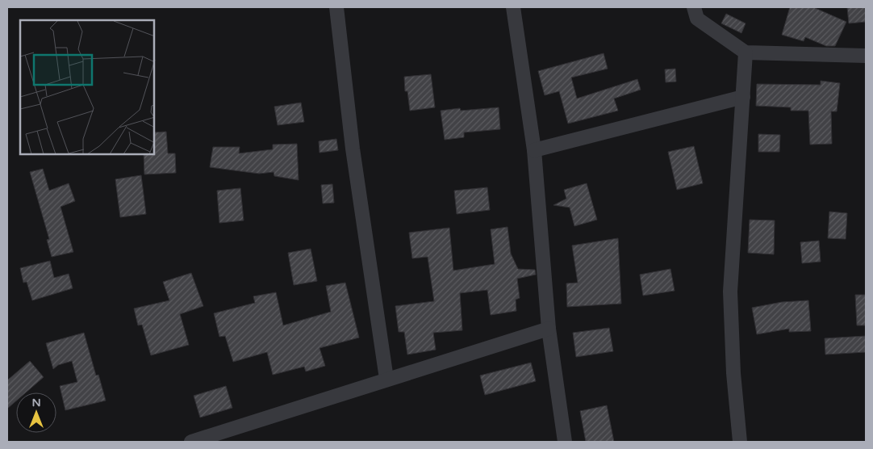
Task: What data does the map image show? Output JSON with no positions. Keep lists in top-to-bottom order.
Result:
{
  "north": "top"
}
